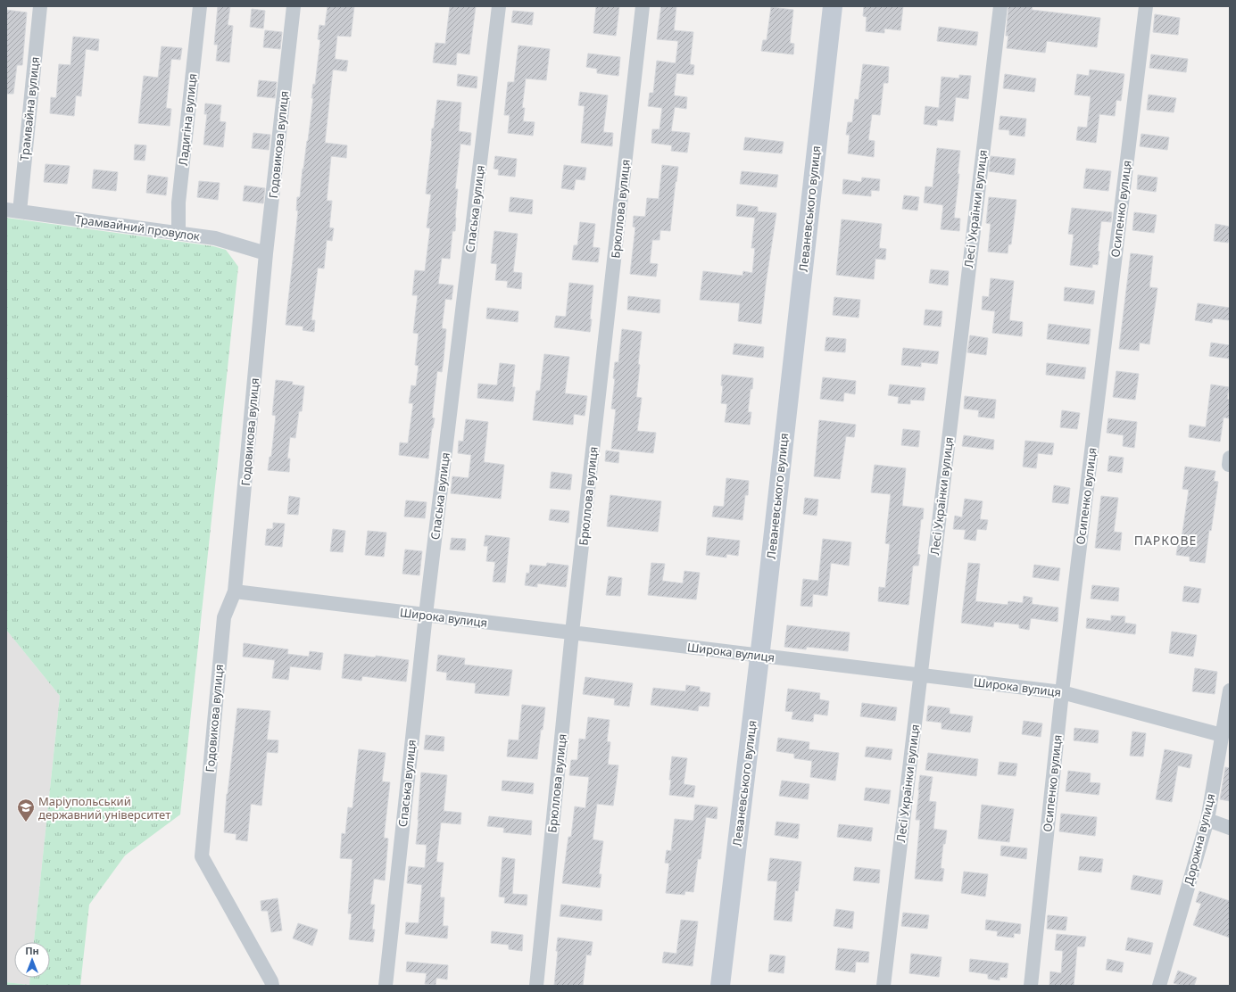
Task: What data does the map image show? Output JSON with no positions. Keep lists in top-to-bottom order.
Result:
{
  "streets": {
    "street": [
      "Трамвайна вулиця",
      "Ладигіна вулиця",
      "Годовикова вулиця",
      "Спаська вулиця",
      "Брюллова вулиця",
      "Леваневського вулиця",
      "Лесі Українки вулиця",
      "Осипенко вулиця",
      "Трамвайний провулок",
      "Широка вулиця",
      "Дорожна вулиця"
    ]
  },
  "crossings": [
    ["Трамвайна вулиця", "Трамвайний провулок"],
    ["Ладигіна вулиця", "Трамвайний провулок"],
    ["Годовикова вулиця", "Трамвайний провулок"],
    ["Годовикова вулиця", "Широка вулиця"],
    ["Спаська вулиця", "Широка вулиця"],
    ["Брюллова вулиця", "Широка вулиця"],
    ["Леваневського вулиця", "Широка вулиця"],
    ["Лесі Українки вулиця", "Широка вулиця"],
    ["Осипенко вулиця", "Широка вулиця"],
    ["Широка вулиця", "Дорожна вулиця"]
  ],
  "districts": ["ПАРКОВЕ"],
  "places": {
    "school or university": ["Маріупольський державний університет"]
  },
  "north": "top"
}
